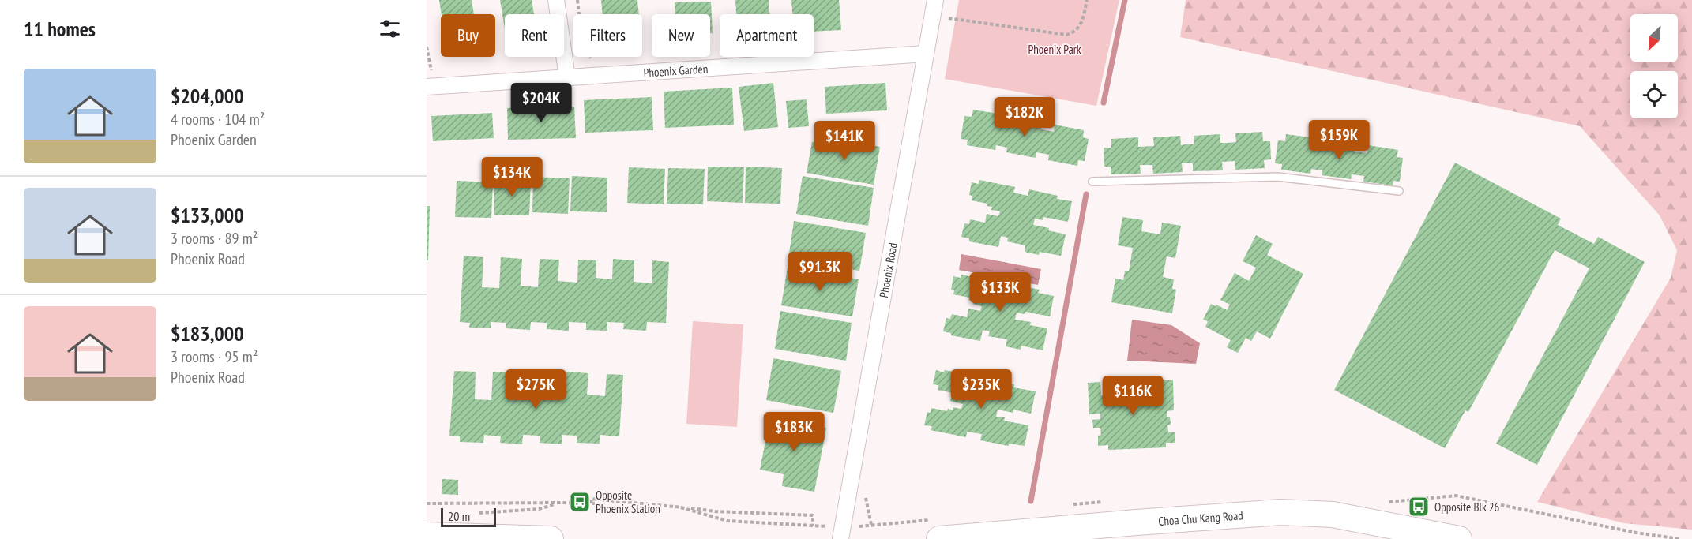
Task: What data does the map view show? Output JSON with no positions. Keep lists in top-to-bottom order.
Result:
{
  "streets": {
    "main road": ["Choa Chu Kang Road"],
    "street": ["Phoenix Garden", "Phoenix Road"]
  },
  "crossings": [
    ["Phoenix Garden", "Phoenix Road"]
  ],
  "parks": ["Phoenix Park"],
  "places": {
    "bus stop": ["Opposite Phoenix Station", "Opposite Blk 26"]
  },
  "scale_bar": "20 m",
  "north": "bottom left",
  "page": {
    "heading": "11 homes",
    "chip": [
      "Buy",
      "Rent",
      "Filters",
      "New",
      "Apartment"
    ],
    "list": [
      {
        "name": "$204,000",
        "note": "4 rooms · 104 m² · Phoenix Garden"
      },
      {
        "name": "$133,000",
        "note": "3 rooms · 89 m² · Phoenix Road"
      },
      {
        "name": "$183,000",
        "note": "3 rooms · 95 m² · Phoenix Road"
      }
    ],
    "price": [
      "$204K",
      "$182K",
      "$159K",
      "$141K",
      "$134K",
      "$91.3K",
      "$133K",
      "$275K",
      "$235K",
      "$116K",
      "$183K"
    ],
    "scale": "20 m"
  }
}
